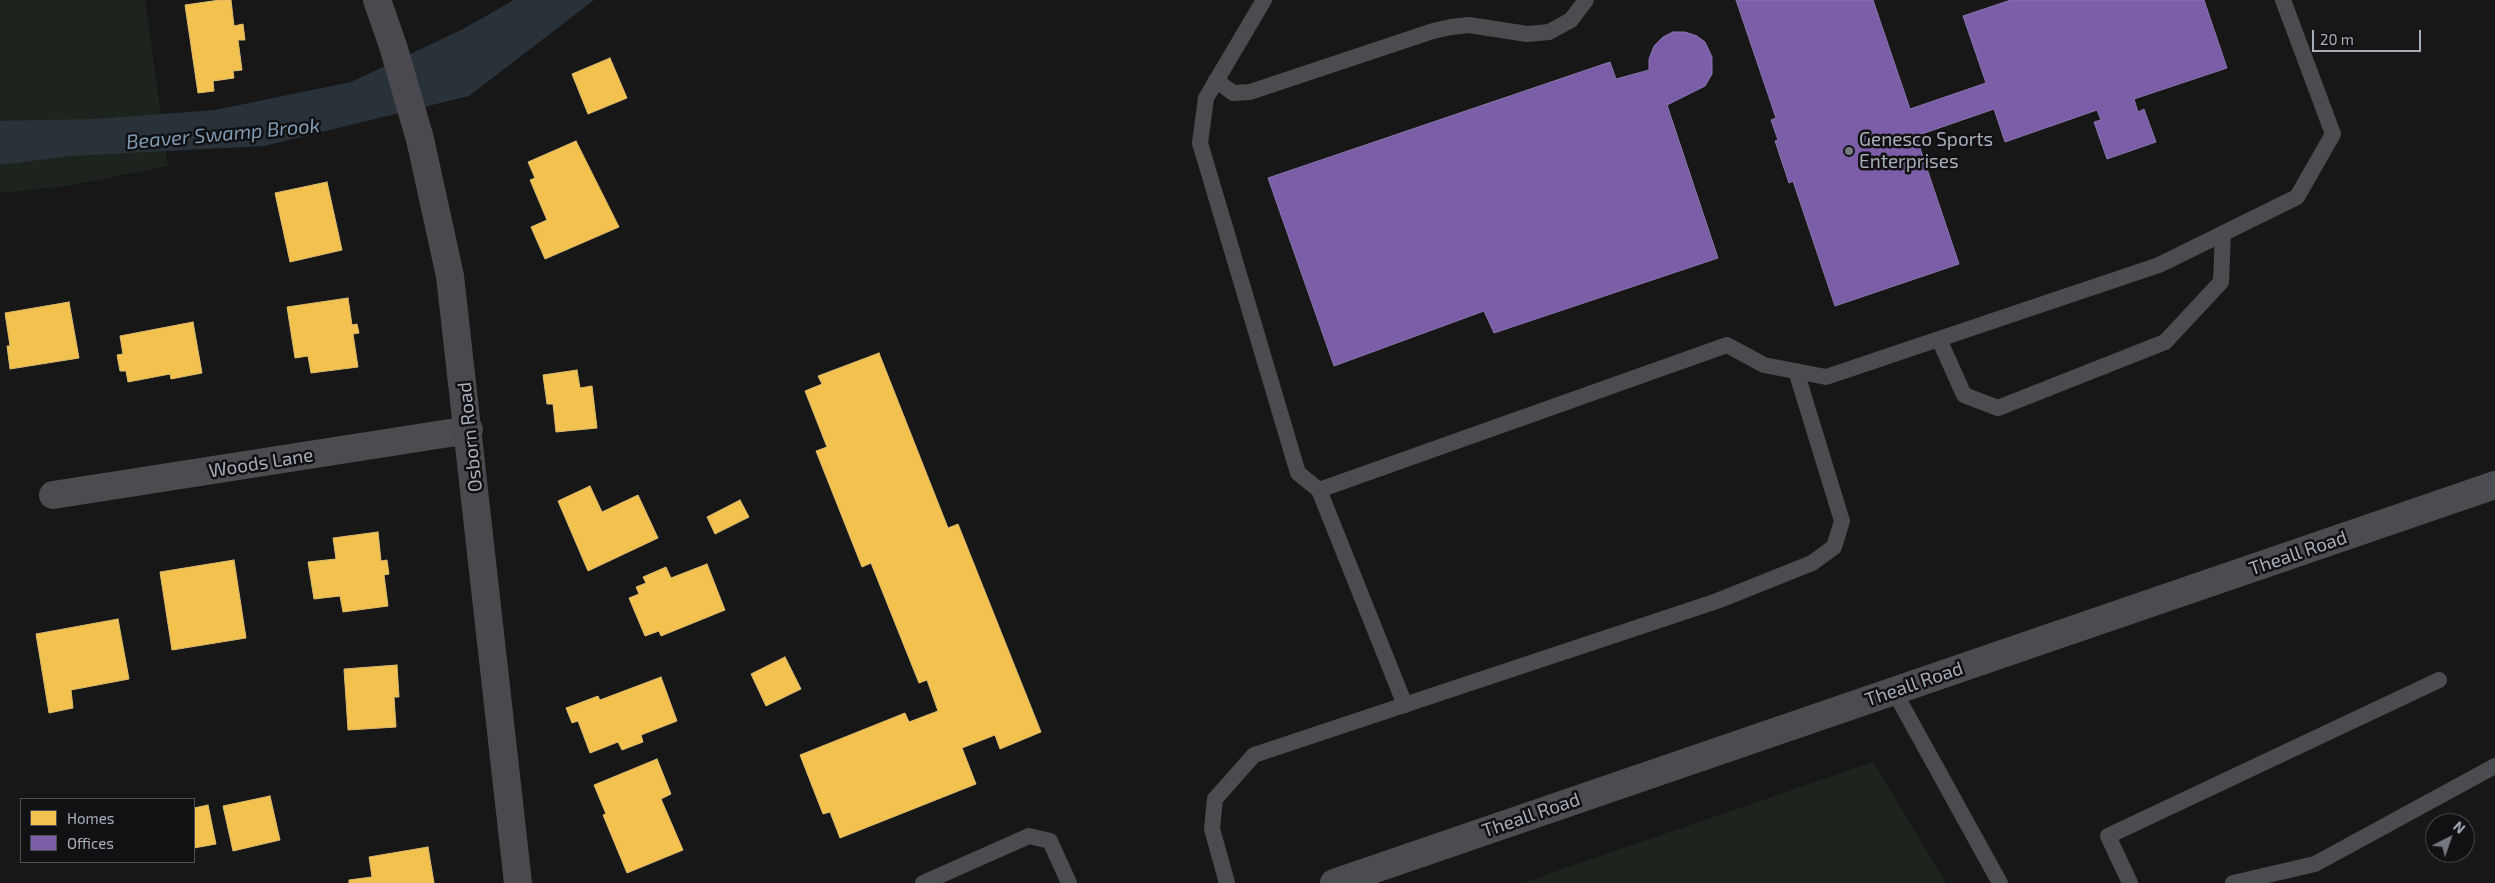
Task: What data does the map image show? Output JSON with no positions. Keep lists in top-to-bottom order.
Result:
{
  "streets": {
    "street": ["Osborn Road", "Woods Lane", "Theall Road"]
  },
  "crossings": [
    ["Osborn Road", "Woods Lane"]
  ],
  "water": ["Beaver Swamp Brook"],
  "places": ["Genesco Sports Enterprises"],
  "legend": ["Homes", "Offices"],
  "scale_bar": "20 m",
  "north": "top right"
}
